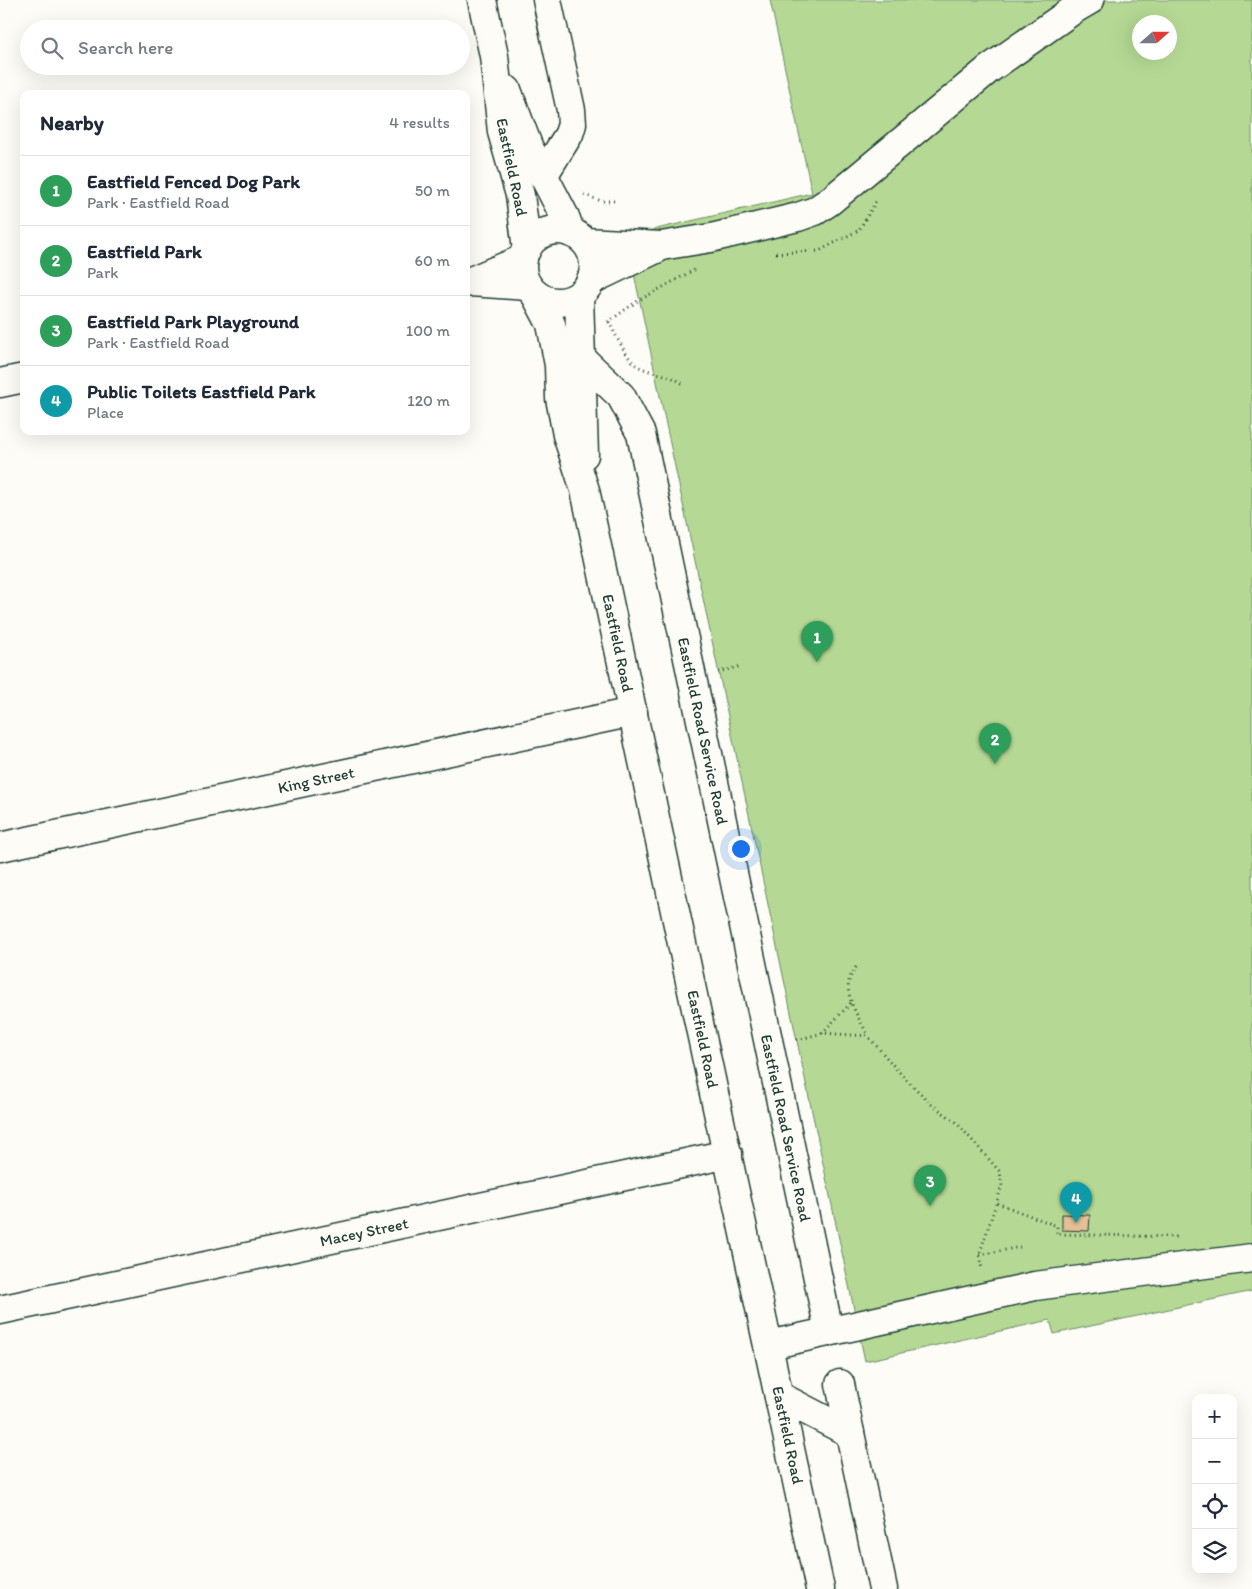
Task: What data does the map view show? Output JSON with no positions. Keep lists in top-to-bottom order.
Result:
{
  "streets": {
    "main road": [
      "Eastfield Road",
      "Eastfield Road Service Road",
      "King Street",
      "Macey Street"
    ]
  },
  "crossings": [
    ["Eastfield Road", "Eastfield Road Service Road"],
    ["Eastfield Road", "King Street"],
    ["Eastfield Road", "Macey Street"]
  ],
  "north": "right",
  "page": {
    "search": "Search here",
    "heading": ["Nearby", "4 results"],
    "list": [
      {
        "mark": "1",
        "name": "Eastfield Fenced Dog Park",
        "note": "Park · Eastfield Road",
        "value": "50 m"
      },
      {
        "mark": "2",
        "name": "Eastfield Park",
        "note": "Park",
        "value": "60 m"
      },
      {
        "mark": "3",
        "name": "Eastfield Park Playground",
        "note": "Park · Eastfield Road",
        "value": "100 m"
      },
      {
        "mark": "4",
        "name": "Public Toilets Eastfield Park",
        "note": "Place",
        "value": "120 m"
      }
    ],
    "pins": [
      "1",
      "2",
      "3",
      "4"
    ],
    "map_buttons": ["+", "−"]
  }
}
